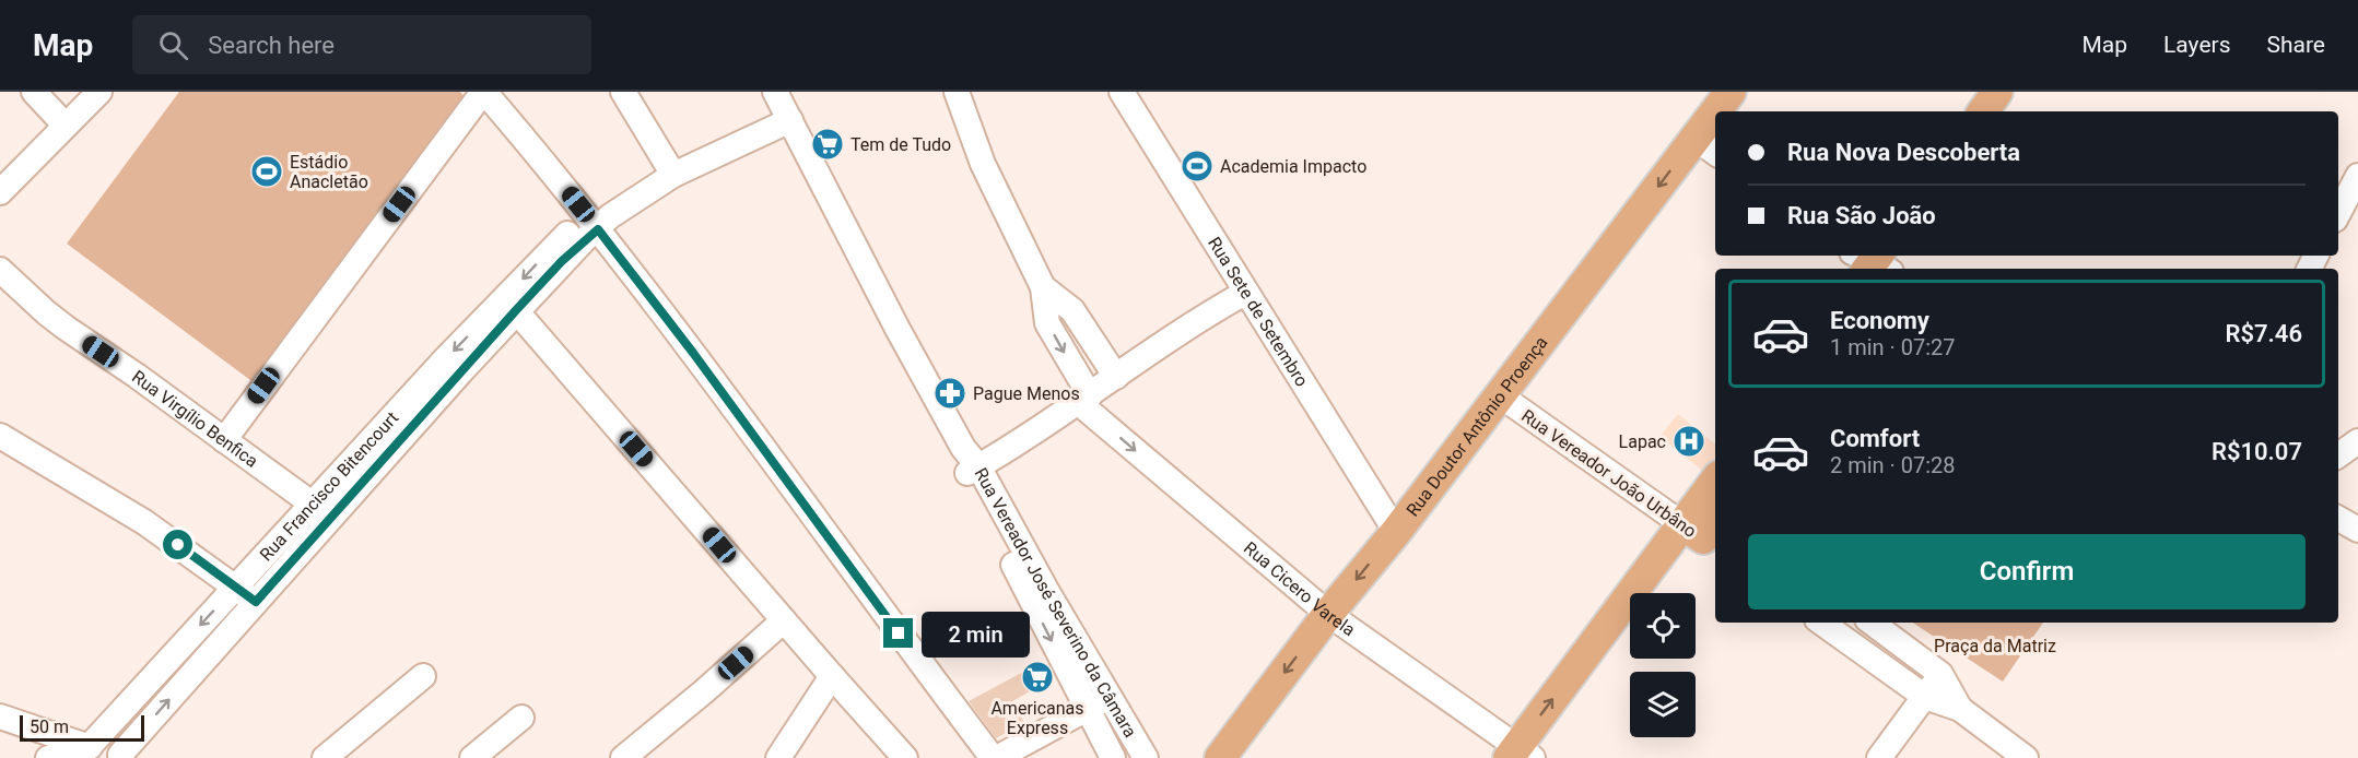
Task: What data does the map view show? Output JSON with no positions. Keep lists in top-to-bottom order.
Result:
{
  "streets": {
    "main road": ["Rua Doutor Antônio Proença"],
    "street": [
      "Rua Sete de Setembro",
      "Rua Virgílio Benfica",
      "Rua Vereador João Urbâno",
      "Rua Francisco Bitencourt",
      "Rua Cicero Varela",
      "Rua Vereador José Severino da Câmara"
    ]
  },
  "crossings": [
    ["Rua Sete de Setembro", "Rua Doutor Antônio Proença"],
    ["Rua Virgílio Benfica", "Rua Francisco Bitencourt"],
    ["Rua Doutor Antônio Proença", "Rua Vereador João Urbâno"],
    ["Rua Doutor Antônio Proença", "Rua Cicero Varela"],
    ["Rua Francisco Bitencourt", "Rua Vereador José Severino da Câmara"]
  ],
  "one_way": ["Rua Doutor Antônio Proença", "Rua Cicero Varela"],
  "parks": ["Praça da Matriz"],
  "places": {
    "supermarket": ["Tem de Tudo", "Americanas Express"],
    "sports": ["Academia Impacto", "Estádio Anacletão"],
    "pharmacy": ["Pague Menos"],
    "hospital": ["Lapac"]
  },
  "scale_bar": "50 m",
  "page": {
    "header": "Map",
    "search": "Search here",
    "nav": ["Map", "Layers", "Share"],
    "banner": ["Rua Nova Descoberta", "Rua São João"],
    "list": [
      {
        "name": "Economy",
        "note": "1 min · 07:27",
        "value": "R$7.46"
      },
      {
        "name": "Comfort",
        "note": "2 min · 07:28",
        "value": "R$10.07"
      }
    ],
    "buttons": "Confirm",
    "bubble": "2 min",
    "scale": "50 m"
  }
}
